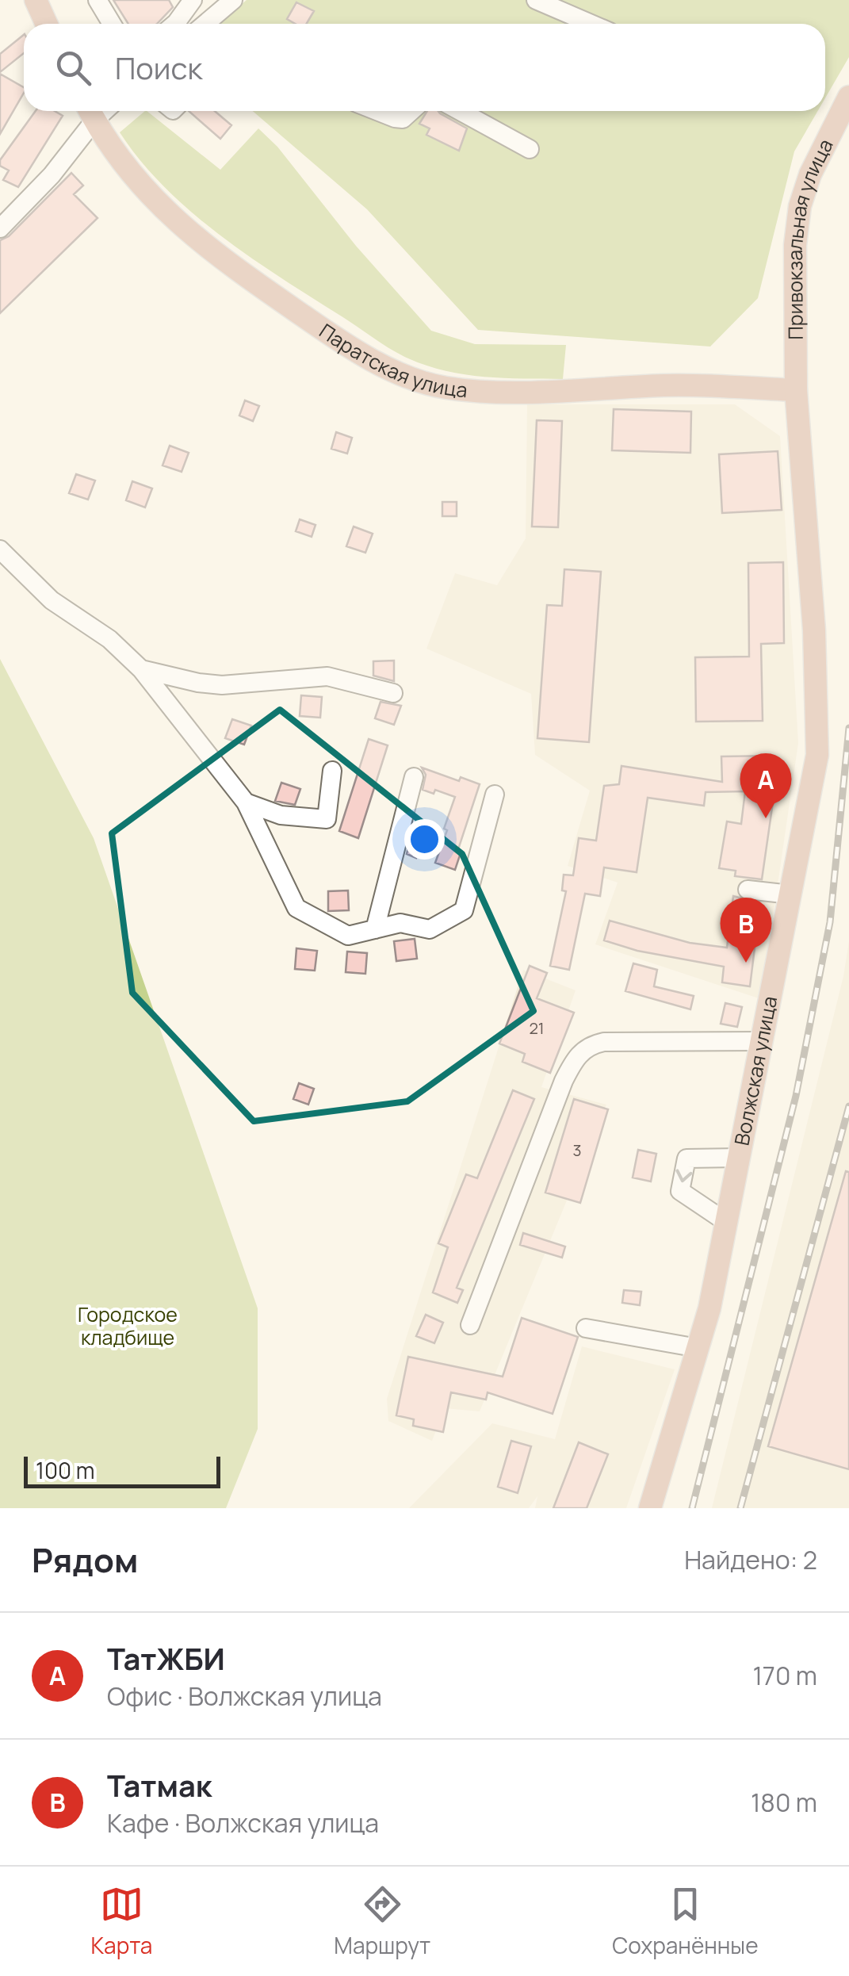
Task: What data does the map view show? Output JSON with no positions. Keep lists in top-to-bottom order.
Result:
{
  "streets": {
    "main road": ["Привокзальная улица", "Паратская улица", "Волжская улица"]
  },
  "crossings": [
    ["Привокзальная улица", "Паратская улица"],
    ["Привокзальная улица", "Волжская улица"],
    ["Паратская улица", "Волжская улица"]
  ],
  "parks": ["Городское кладбище"],
  "house_numbers": ["21", "3"],
  "scale_bar": "100 m",
  "page": {
    "search": "Поиск",
    "pins": ["A", "B"],
    "scale": "100 m",
    "heading": ["Рядом", "Найдено: 2"],
    "list": [
      {
        "mark": "A",
        "name": "ТатЖБИ",
        "note": "Офис · Волжская улица",
        "value": "170 m"
      },
      {
        "mark": "B",
        "name": "Татмак",
        "note": "Кафе · Волжская улица",
        "value": "180 m"
      }
    ],
    "nav": ["Карта", "Маршрут", "Сохранённые"]
  }
}
